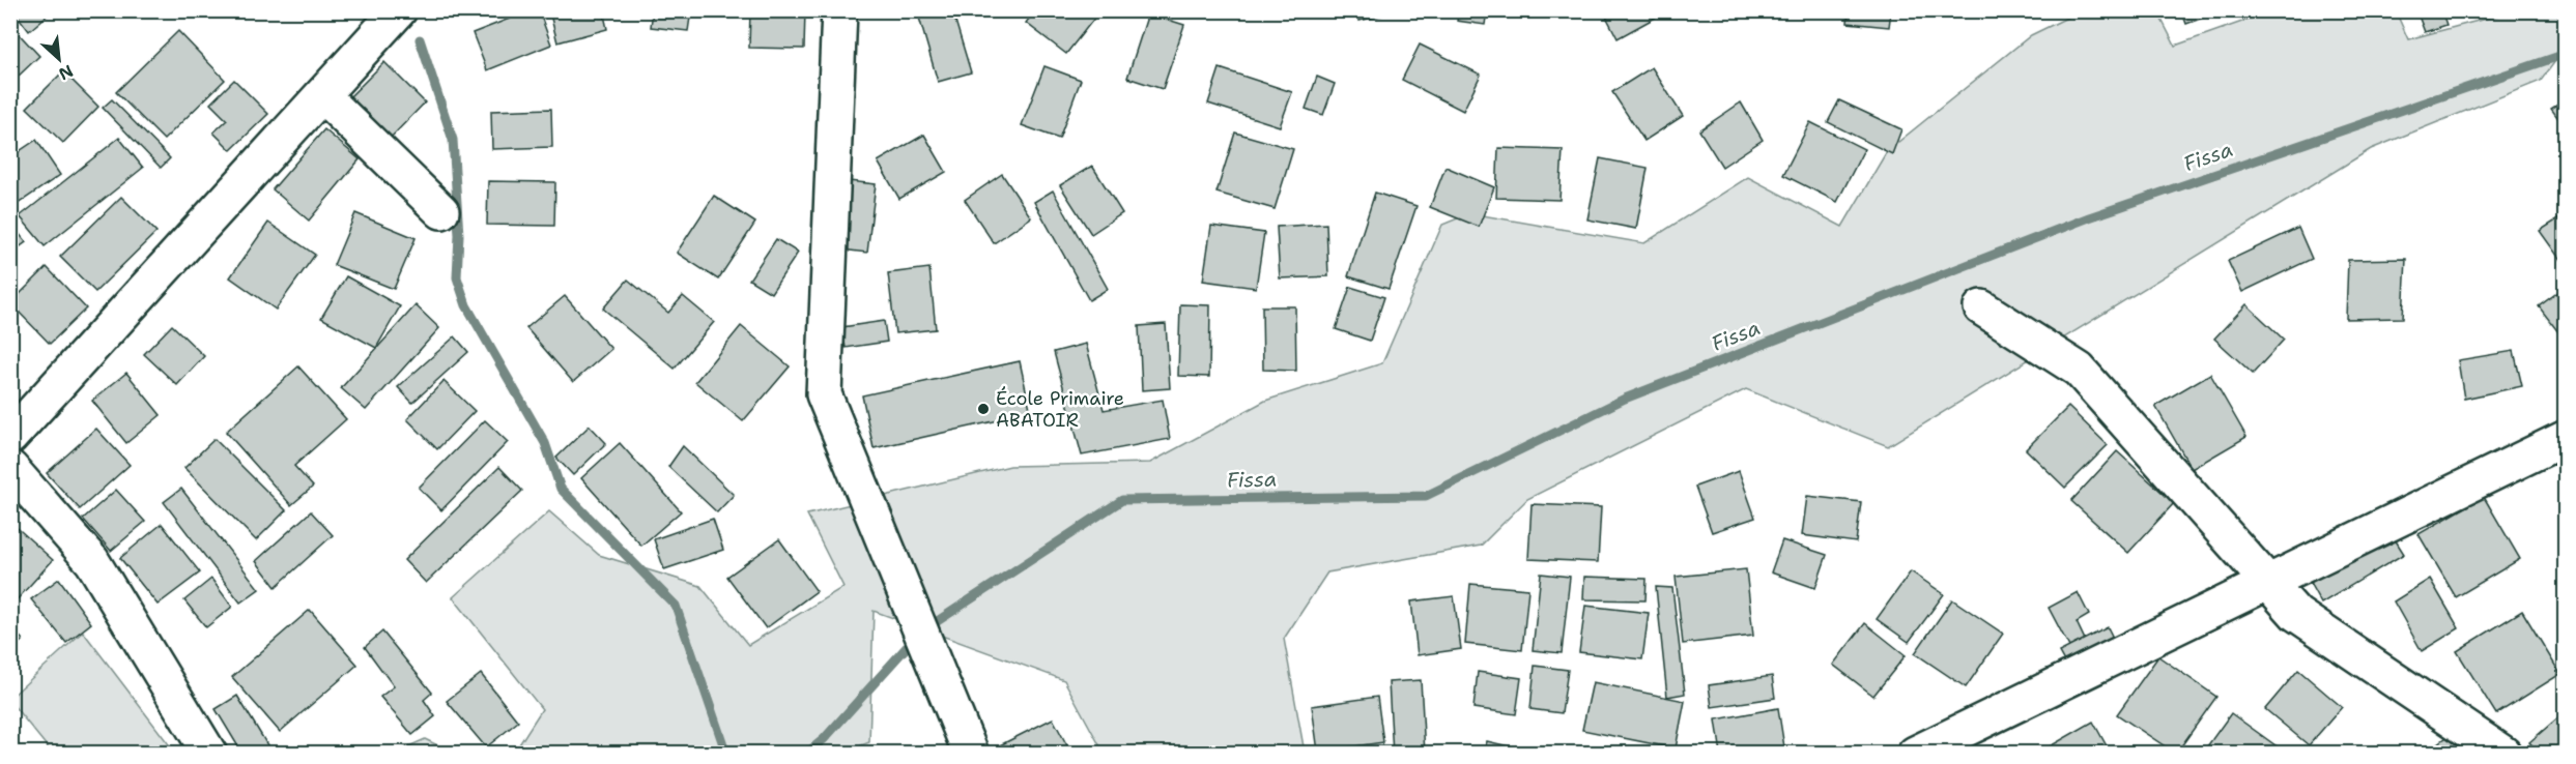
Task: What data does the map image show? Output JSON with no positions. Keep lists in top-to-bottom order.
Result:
{
  "water": ["Fissa"],
  "places": ["École Primaire ABATOIR"],
  "north": "bottom right"
}
